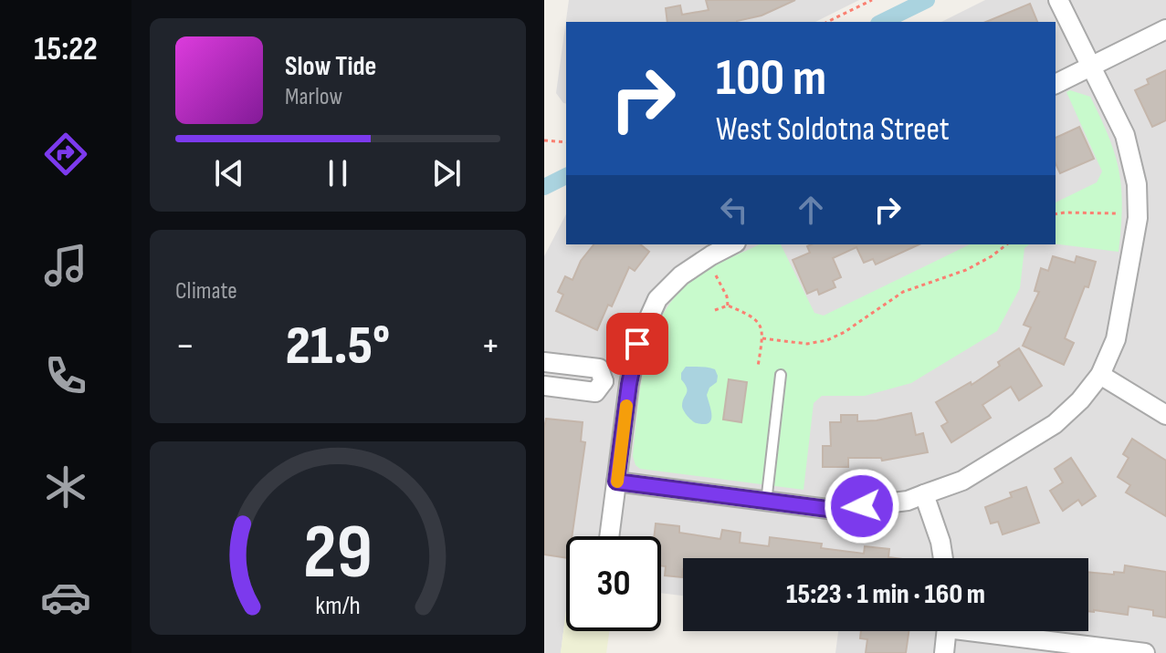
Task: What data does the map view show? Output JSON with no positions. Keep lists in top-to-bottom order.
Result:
{
  "page": {
    "tabs": "15:22",
    "turn": ["100 m", "West Soldotna Street"],
    "song": ["Slow Tide", "Marlow"],
    "tile": "Climate",
    "heat": ["−", "21.5°", "+"],
    "limit": "30",
    "trip": "15:23 · 1 min · 160 m",
    "gauge": ["29", "km/h"]
  }
}
